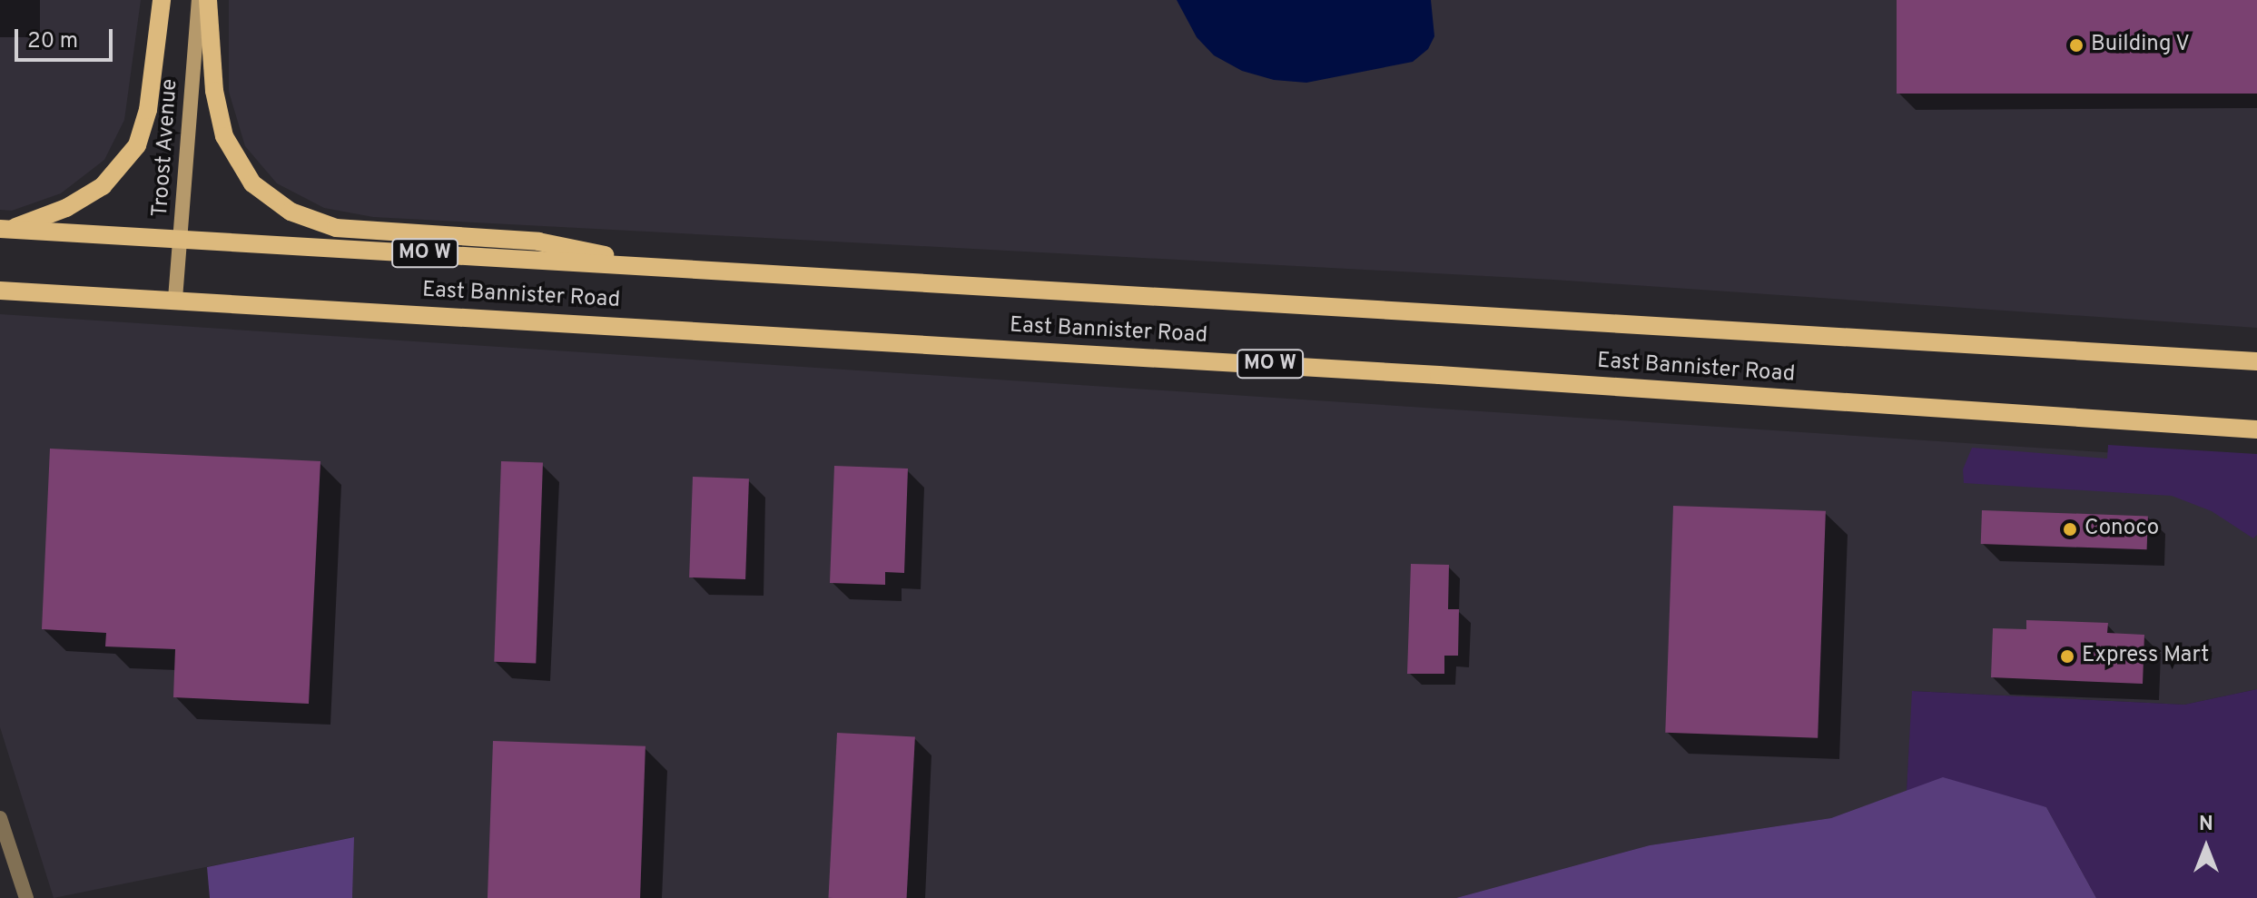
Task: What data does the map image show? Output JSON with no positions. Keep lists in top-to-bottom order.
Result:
{
  "streets": {
    "main road": ["Troost Avenue", "MO W", "East Bannister Road"]
  },
  "crossings": [
    ["Troost Avenue", "East Bannister Road"]
  ],
  "places": ["Building V", "Conoco", "Express Mart"],
  "scale_bar": "20 m",
  "north": "top"
}
